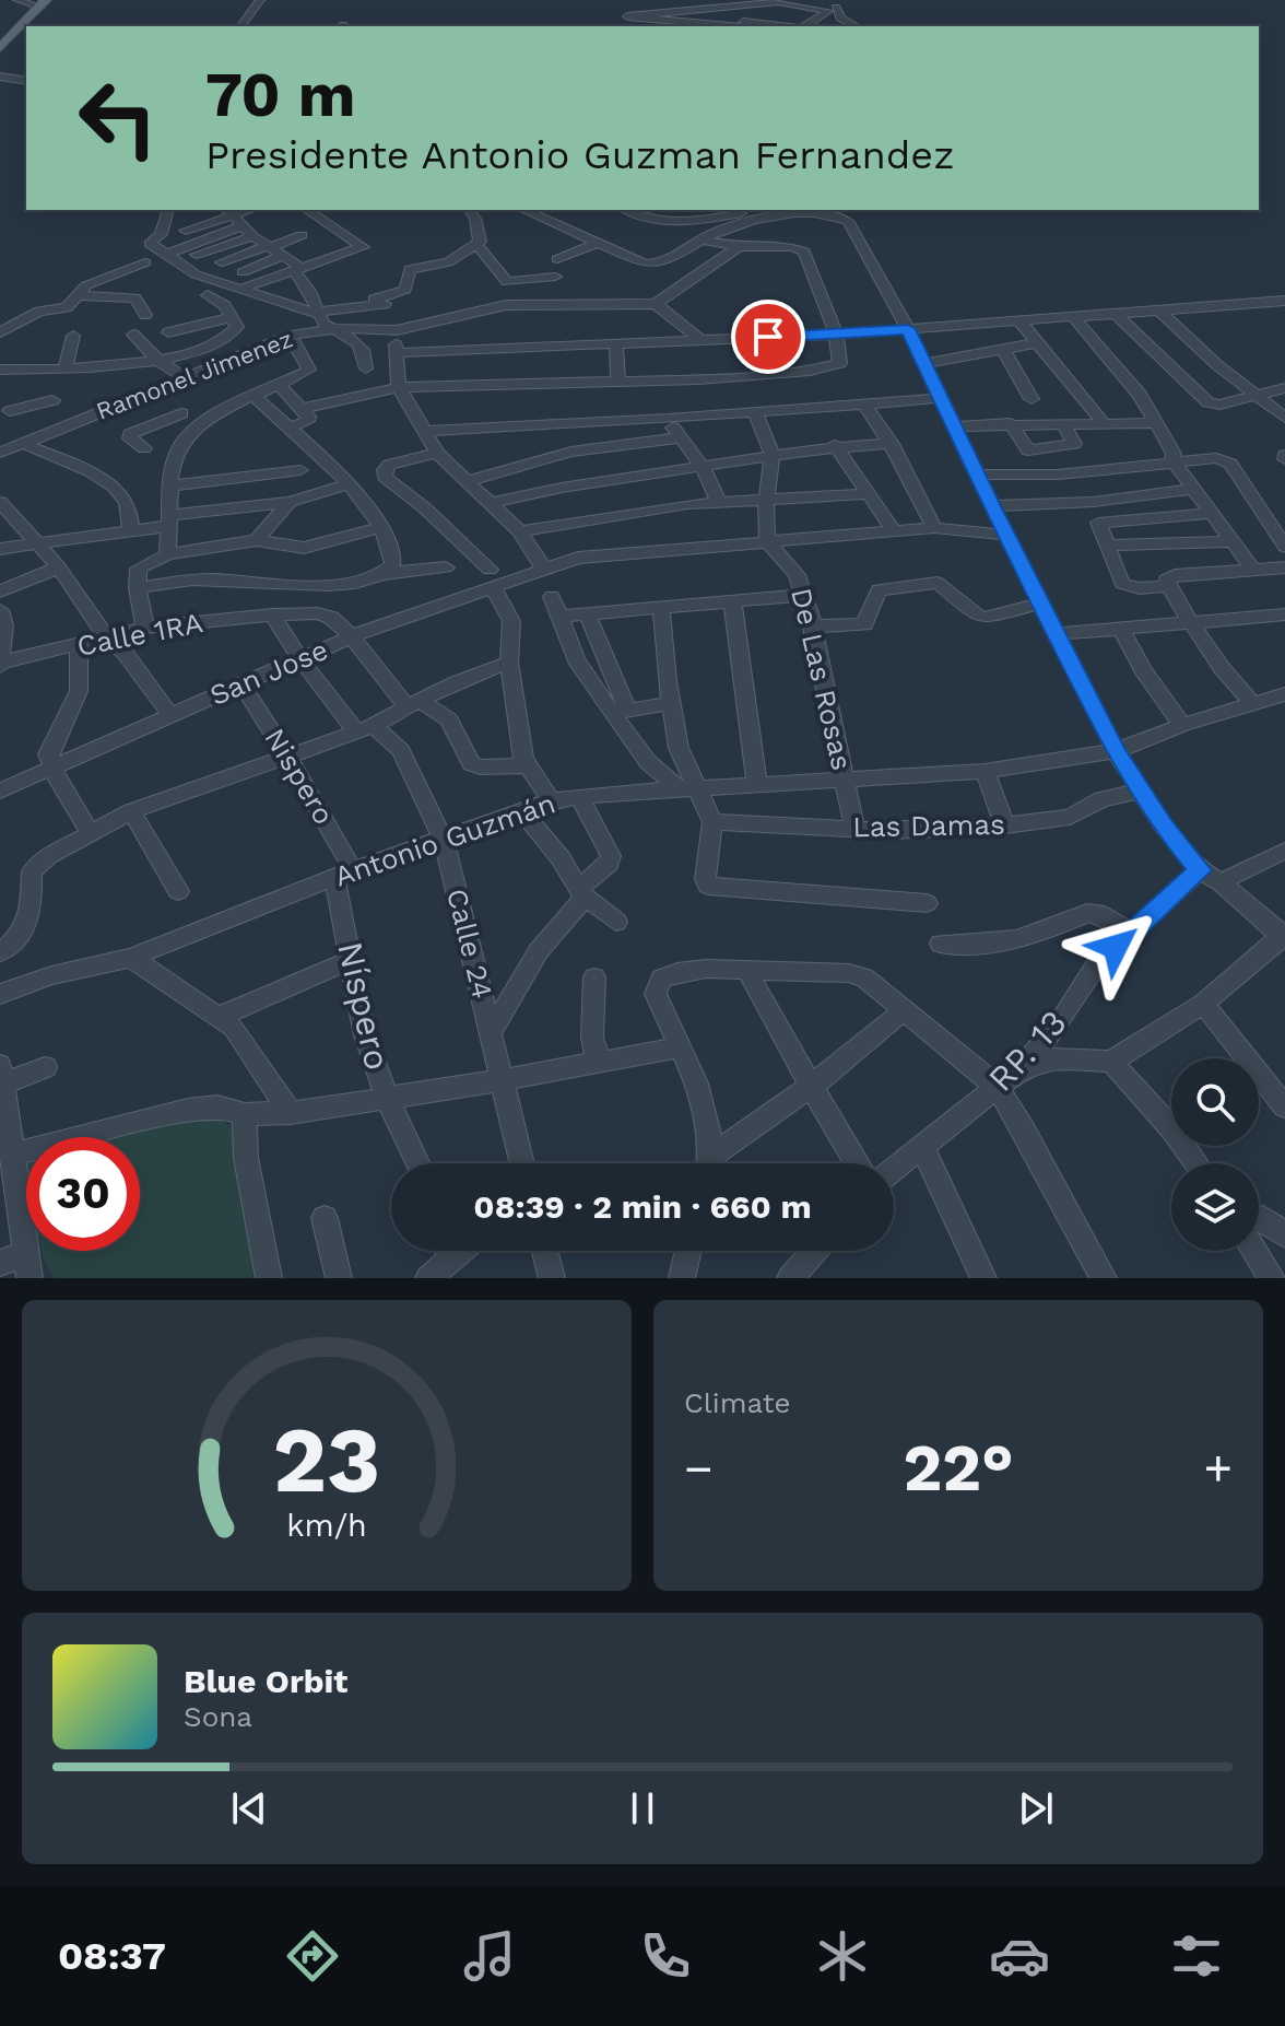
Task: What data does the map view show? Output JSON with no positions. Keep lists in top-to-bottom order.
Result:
{
  "streets": {
    "street": [
      "Ramonel Jimenez",
      "Calle 1RA",
      "San Jose",
      "De Las Rosas",
      "Nispero",
      "Las Damas",
      "Antonio Guzmán",
      "Calle 24",
      "Níspero",
      "RP. 13"
    ]
  },
  "crossings": [
    ["Calle 1RA", "San Jose"],
    ["Calle 1RA", "Calle 24"],
    ["San Jose", "De Las Rosas"],
    ["San Jose", "Nispero"],
    ["San Jose", "Calle 24"],
    ["De Las Rosas", "Las Damas"],
    ["De Las Rosas", "Antonio Guzmán"],
    ["Nispero", "Antonio Guzmán"],
    ["Nispero", "Níspero"],
    ["Antonio Guzmán", "Calle 24"],
    ["Antonio Guzmán", "Níspero"]
  ],
  "page": {
    "turn": ["70 m", "Presidente Antonio Guzman Fernandez"],
    "limit": "30",
    "trip": "08:39 · 2 min · 660 m",
    "tile": "Climate",
    "heat": ["−", "22°", "+"],
    "song": ["Blue Orbit", "Sona"],
    "tabs": "08:37",
    "gauge": ["23", "km/h"]
  }
}
